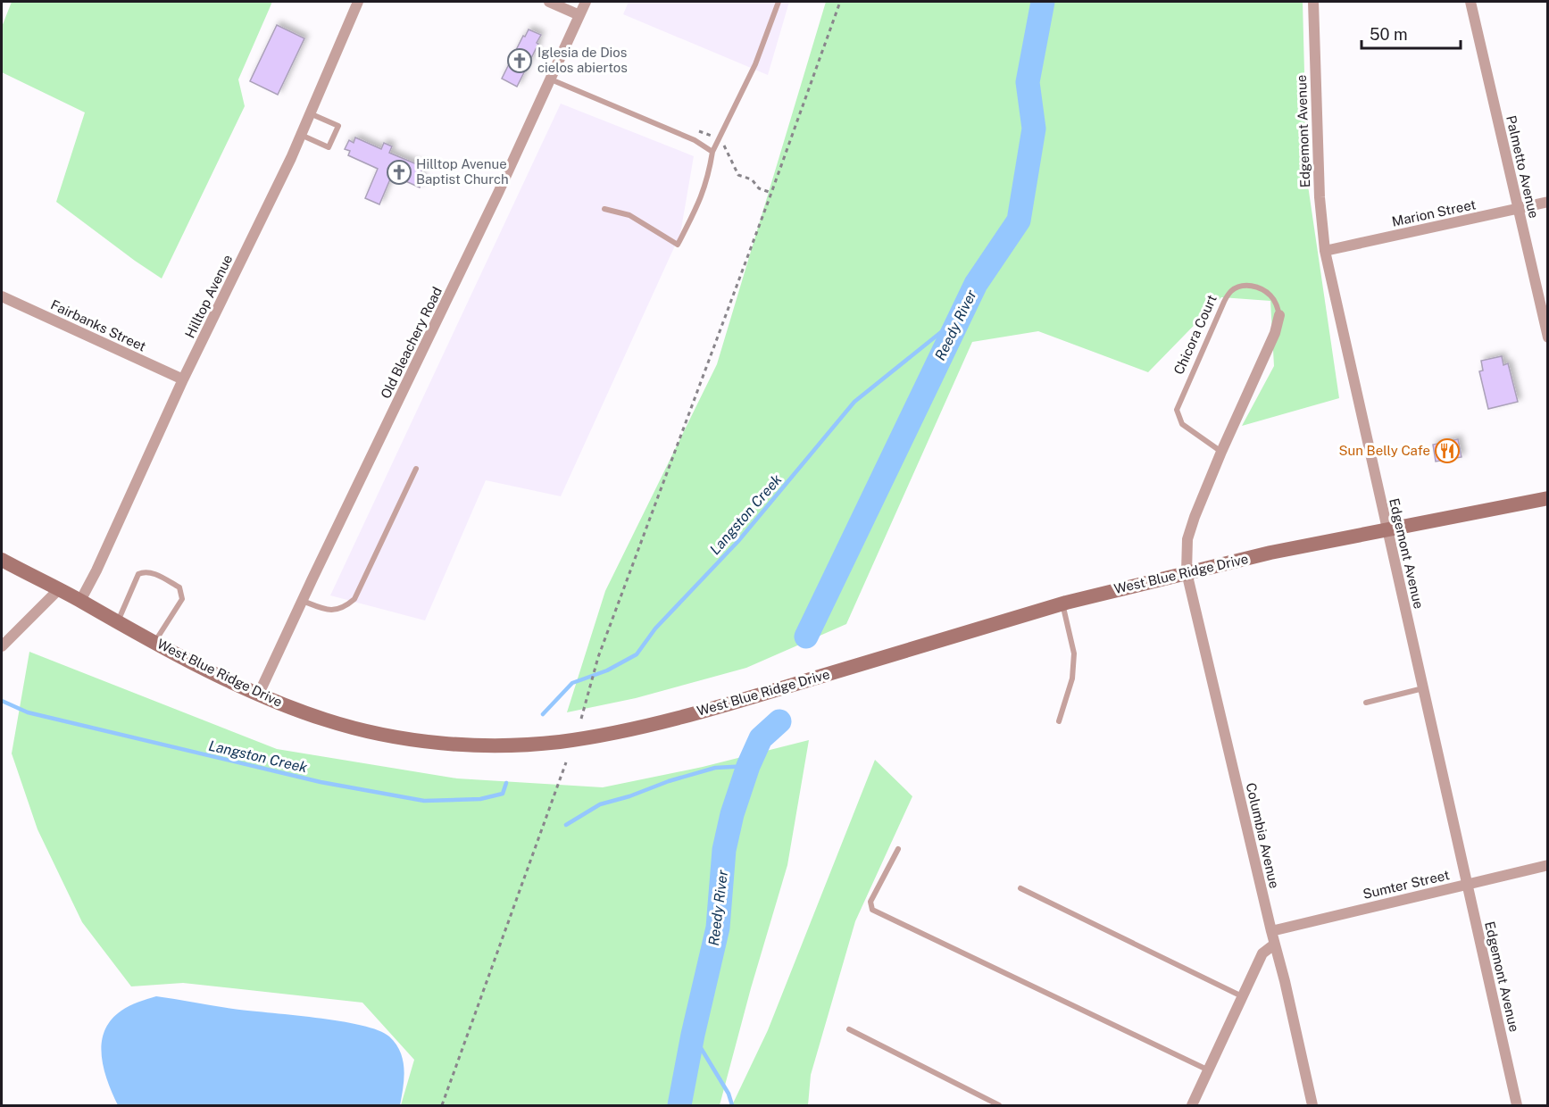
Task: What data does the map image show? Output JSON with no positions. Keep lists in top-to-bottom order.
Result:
{
  "streets": {
    "main road": ["West Blue Ridge Drive"],
    "street": [
      "Edgemont Avenue",
      "Palmetto Avenue",
      "Marion Street",
      "Hilltop Avenue",
      "Fairbanks Street",
      "Chicora Court",
      "Old Bleachery Road",
      "Columbia Avenue",
      "Sumter Street"
    ]
  },
  "crossings": [
    ["Edgemont Avenue", "Marion Street"],
    ["Edgemont Avenue", "West Blue Ridge Drive"],
    ["Edgemont Avenue", "Sumter Street"],
    ["Palmetto Avenue", "Marion Street"],
    ["Hilltop Avenue", "Fairbanks Street"],
    ["Hilltop Avenue", "West Blue Ridge Drive"],
    ["Chicora Court", "West Blue Ridge Drive"],
    ["Chicora Court", "Columbia Avenue"],
    ["Old Bleachery Road", "West Blue Ridge Drive"],
    ["West Blue Ridge Drive", "Columbia Avenue"],
    ["Columbia Avenue", "Sumter Street"]
  ],
  "water": ["Reedy River", "Langston Creek"],
  "places": {
    "church": ["Iglesia de Dios cielos abiertos", "Hilltop Avenue Baptist Church"],
    "restaurant": ["Sun Belly Cafe"]
  },
  "scale_bar": "50 m"
}
